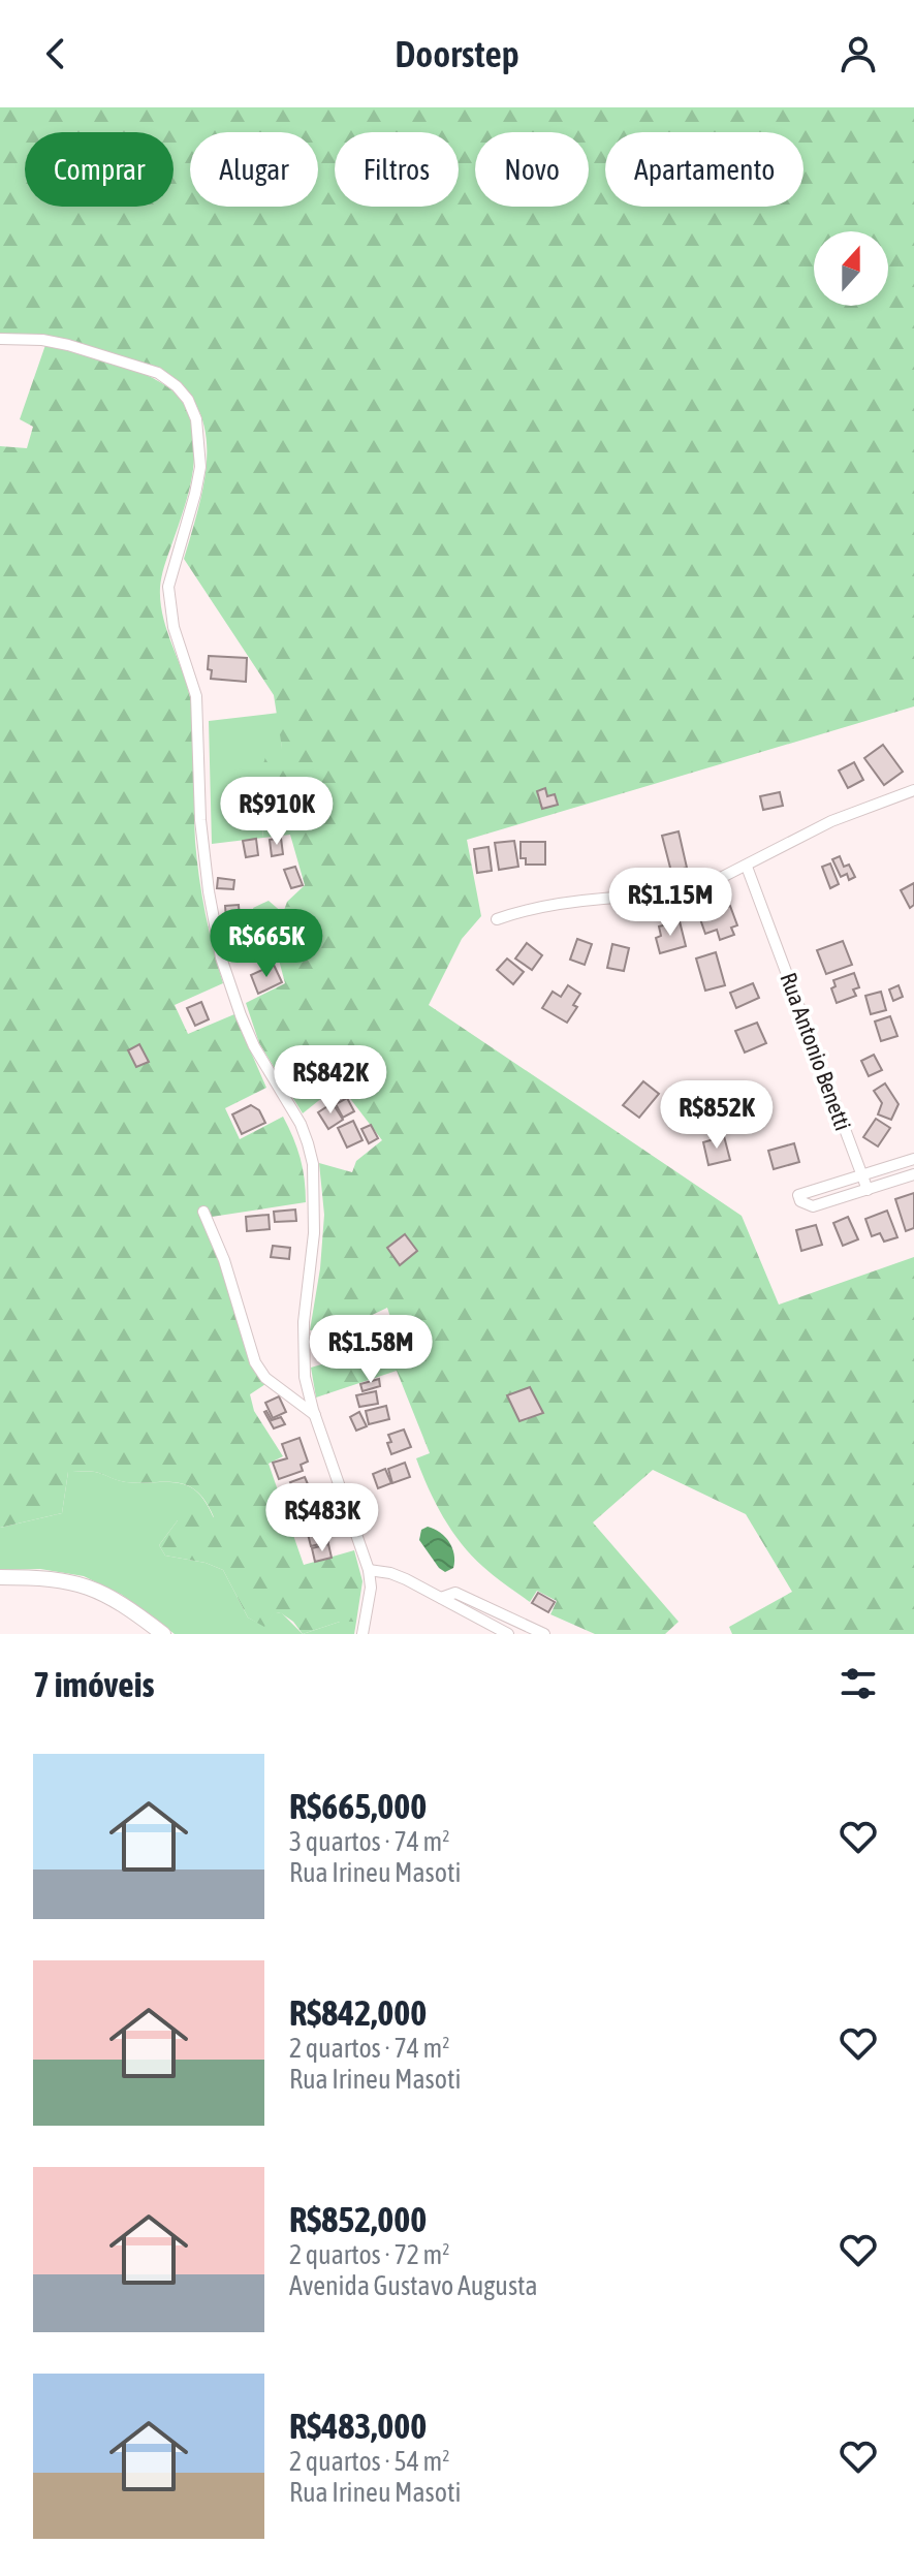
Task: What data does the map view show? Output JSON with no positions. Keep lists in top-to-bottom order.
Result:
{
  "streets": {
    "street": ["Rua Antonio Benetti"]
  },
  "north": "top",
  "page": {
    "header": "Doorstep",
    "chip": [
      "Comprar",
      "Alugar",
      "Filtros",
      "Novo",
      "Apartamento"
    ],
    "price": [
      "R$910K",
      "R$1.15M",
      "R$665K",
      "R$842K",
      "R$852K",
      "R$1.58M",
      "R$483K"
    ],
    "heading": "7 imóveis",
    "list": [
      {
        "name": "R$665,000",
        "note": "3 quartos · 74 m² · Rua Irineu Masoti"
      },
      {
        "name": "R$842,000",
        "note": "2 quartos · 74 m² · Rua Irineu Masoti"
      },
      {
        "name": "R$852,000",
        "note": "2 quartos · 72 m² · Avenida Gustavo Augusta"
      },
      {
        "name": "R$483,000",
        "note": "2 quartos · 54 m² · Rua Irineu Masoti"
      }
    ]
  }
}
